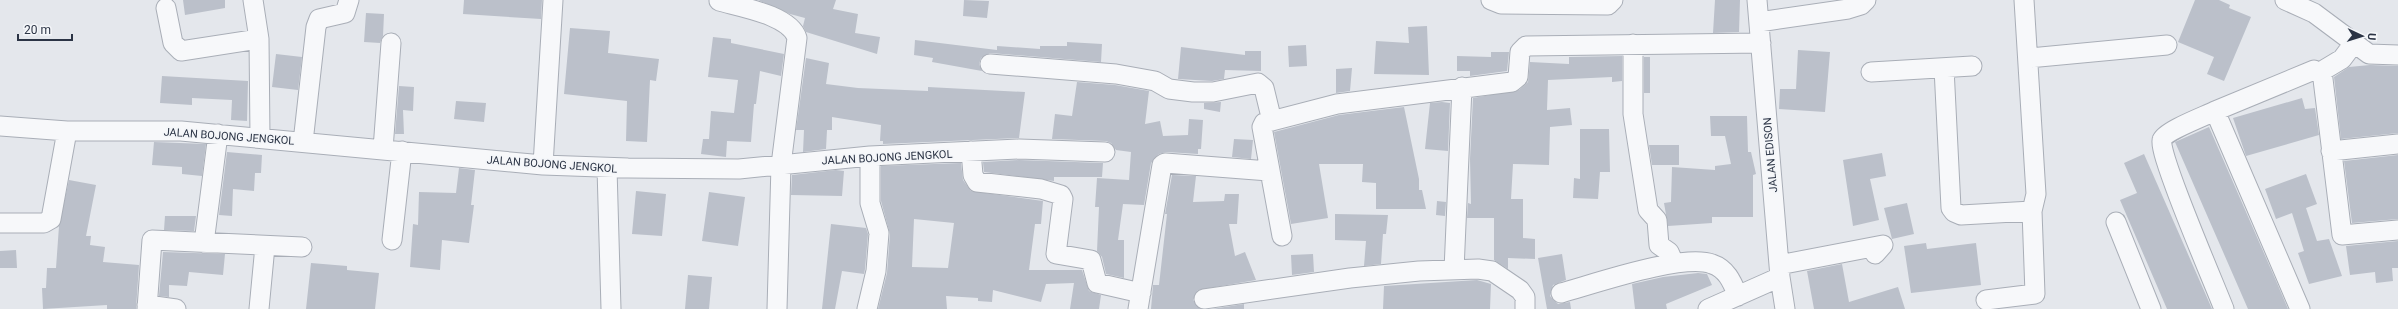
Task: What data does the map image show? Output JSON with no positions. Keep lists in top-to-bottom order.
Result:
{
  "streets": {
    "street": ["JALAN BOJONG JENGKOL", "JALAN EDISON"]
  },
  "scale_bar": "20 m",
  "north": "right"
}
